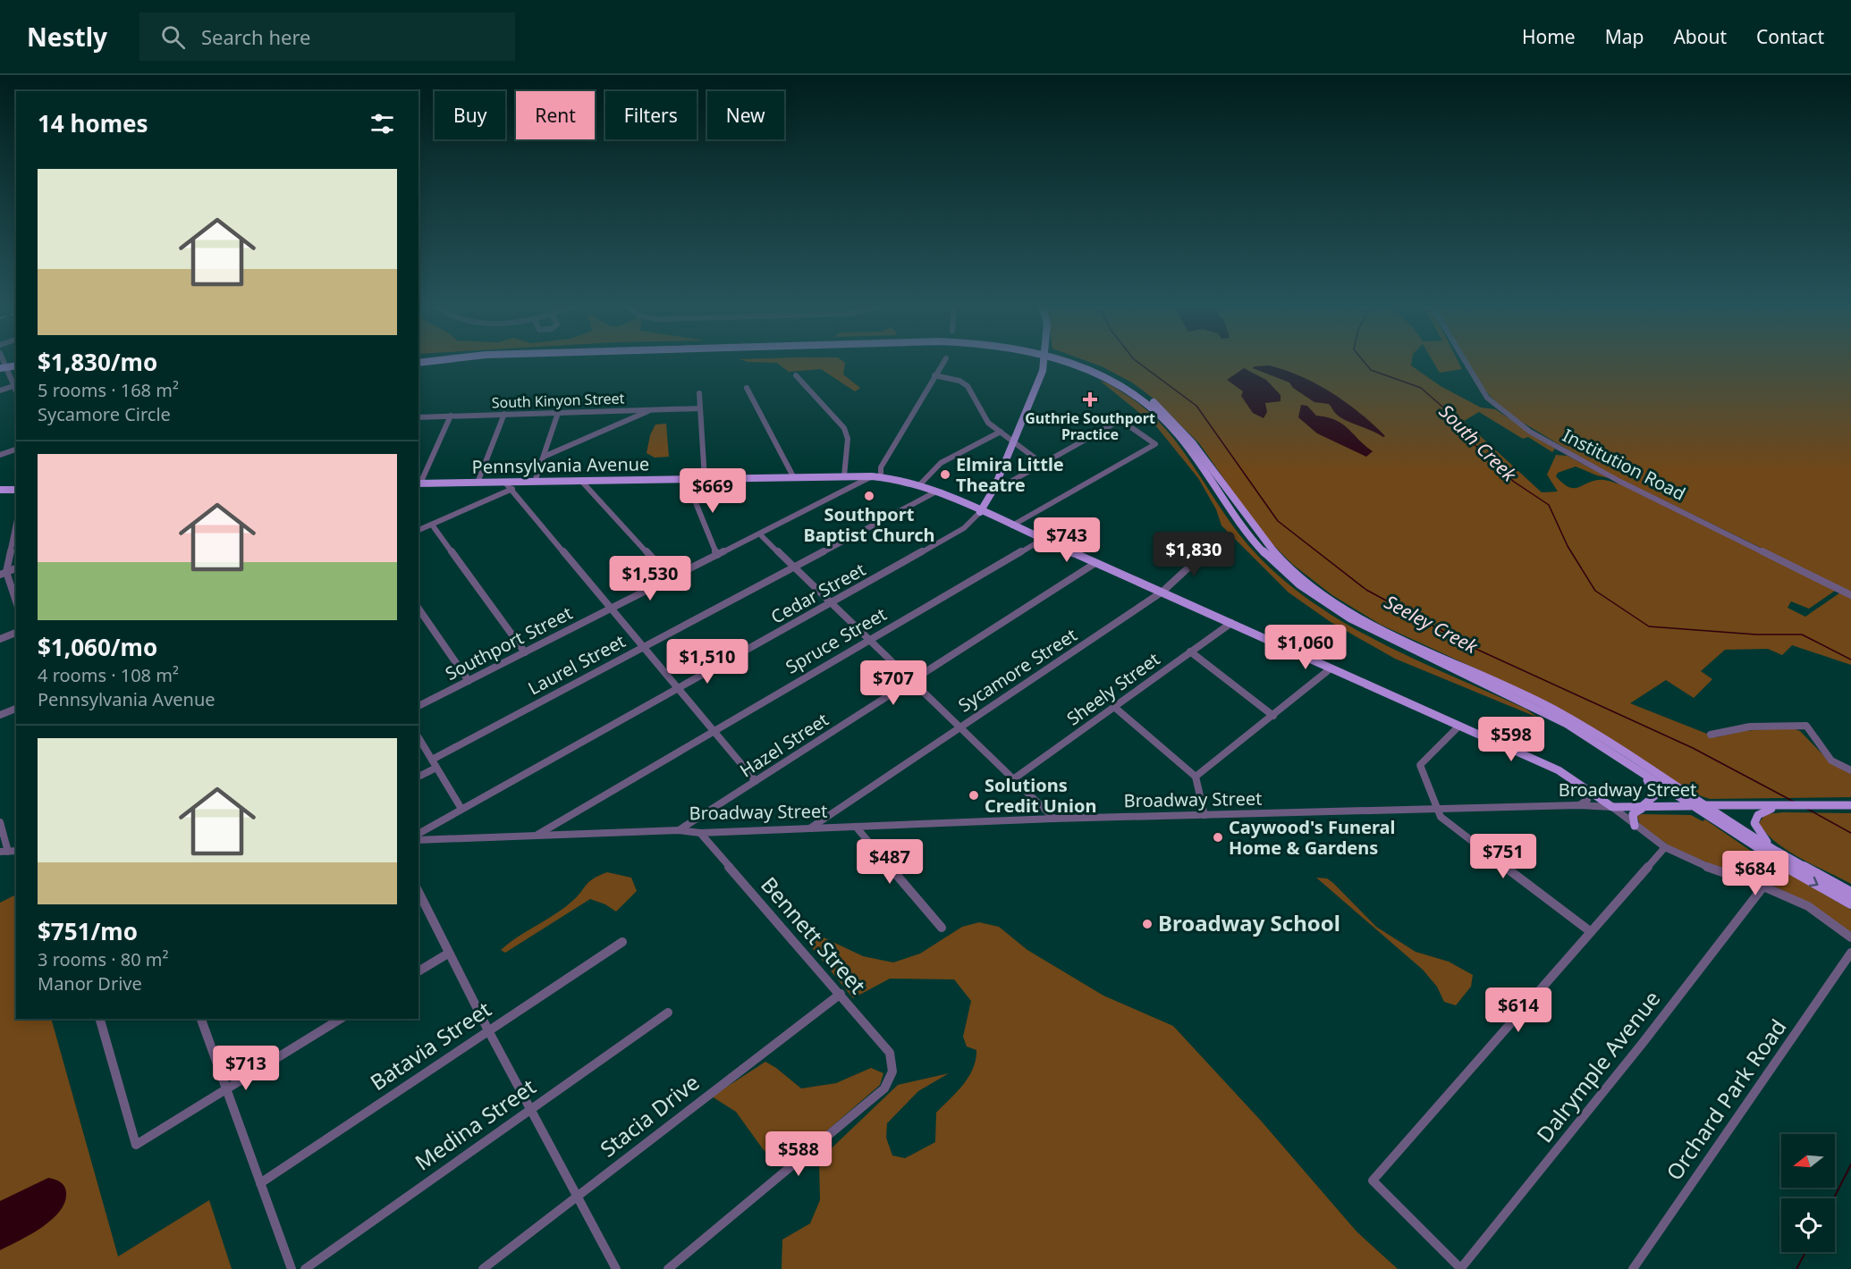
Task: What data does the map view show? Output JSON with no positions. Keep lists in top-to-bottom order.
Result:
{
  "streets": {
    "main road": ["Pennsylvania Avenue", "Cedar Street", "Broadway Street"],
    "street": [
      "South Kinyon Street",
      "Institution Road",
      "Spruce Street",
      "Southport Street",
      "Laurel Street",
      "Sycamore Street",
      "Sheely Street",
      "Hazel Street",
      "Bennett Street",
      "Batavia Street",
      "Dalrymple Avenue",
      "Orchard Park Road",
      "Stacia Drive",
      "Medina Street"
    ]
  },
  "crossings": [
    ["Pennsylvania Avenue", "Cedar Street"],
    ["Pennsylvania Avenue", "Spruce Street"],
    ["Pennsylvania Avenue", "Southport Street"],
    ["Pennsylvania Avenue", "Laurel Street"],
    ["Pennsylvania Avenue", "Sycamore Street"],
    ["Pennsylvania Avenue", "Sheely Street"],
    ["Pennsylvania Avenue", "Hazel Street"],
    ["Pennsylvania Avenue", "Broadway Street"],
    ["Pennsylvania Avenue", "Dalrymple Avenue"],
    ["Spruce Street", "Broadway Street"],
    ["Sycamore Street", "Broadway Street"],
    ["Hazel Street", "Broadway Street"],
    ["Broadway Street", "Bennett Street"],
    ["Bennett Street", "Stacia Drive"]
  ],
  "water": ["South Creek", "Seeley Creek"],
  "places": {
    "health": ["Guthrie Southport Practice"],
    "other": [
      "Elmira Little Theatre",
      "Southport Baptist Church",
      "Solutions Credit Union",
      "Caywood's Funeral Home & Gardens",
      "Broadway School"
    ]
  },
  "north": "left",
  "page": {
    "header": "Nestly",
    "search": "Search here",
    "nav": [
      "Home",
      "Map",
      "About",
      "Contact"
    ],
    "chip": [
      "Buy",
      "Rent",
      "Filters",
      "New"
    ],
    "heading": "14 homes",
    "list": [
      {
        "name": "$1,830/mo",
        "note": "5 rooms · 168 m² · Sycamore Circle"
      },
      {
        "name": "$1,060/mo",
        "note": "4 rooms · 108 m² · Pennsylvania Avenue"
      },
      {
        "name": "$751/mo",
        "note": "3 rooms · 80 m² · Manor Drive"
      }
    ],
    "price": [
      "$669",
      "$743",
      "$1,830",
      "$1,530",
      "$1,060",
      "$1,510",
      "$707",
      "$598",
      "$751",
      "$487",
      "$684",
      "$614",
      "$713",
      "$588"
    ]
  }
}
